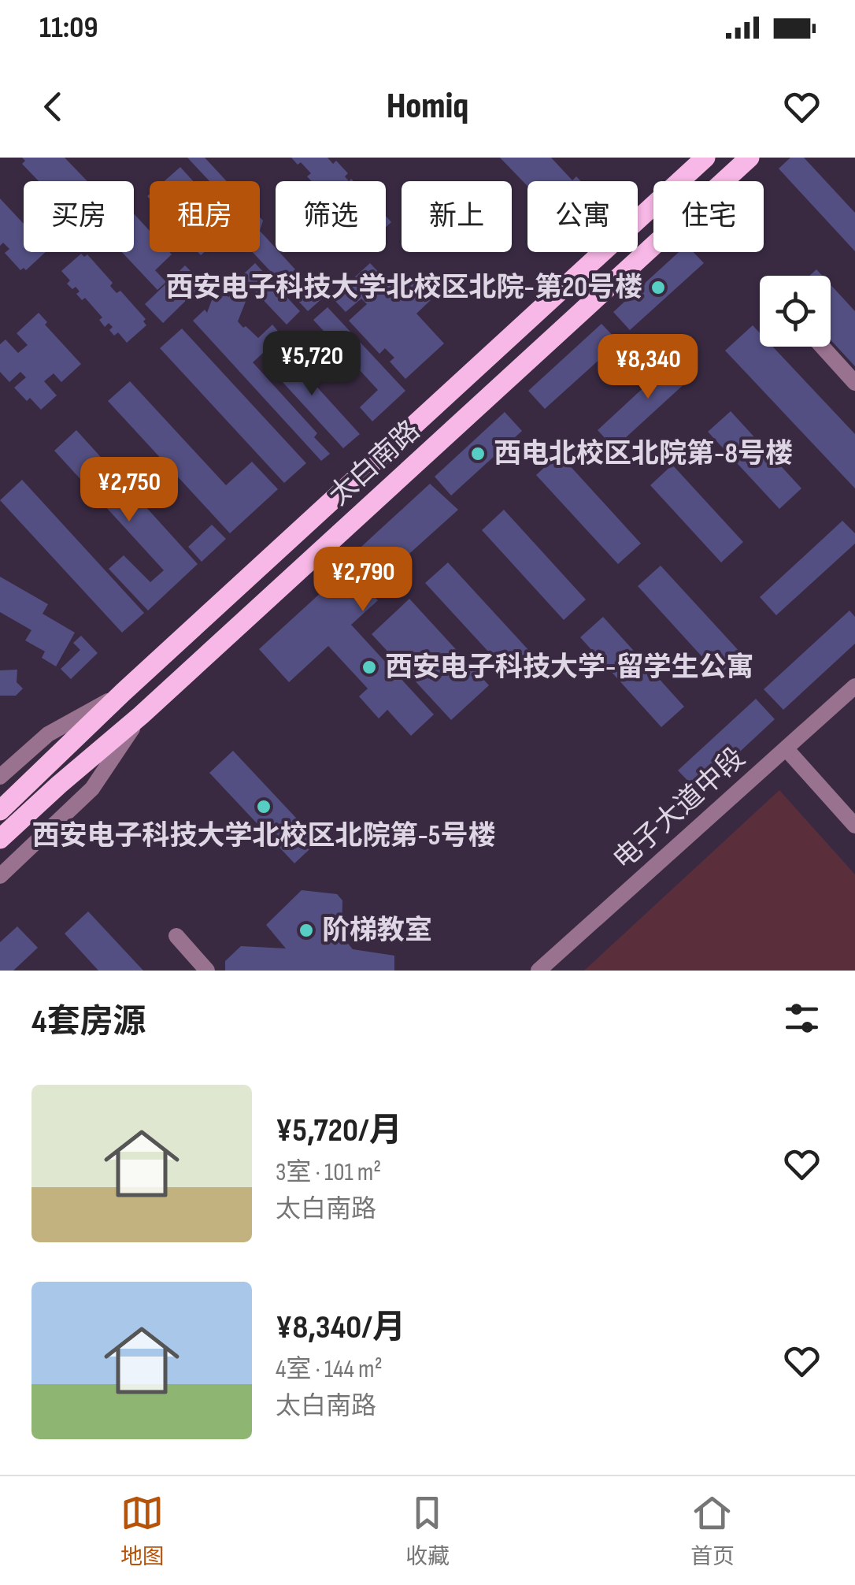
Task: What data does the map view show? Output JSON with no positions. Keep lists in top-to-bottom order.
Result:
{
  "streets": {
    "main road": ["太白南路"],
    "street": ["电子大道中段"]
  },
  "places": [
    "西安电子科技大学北校区北院-第20号楼",
    "西电北校区北院第-8号楼",
    "西安电子科技大学-留学生公寓",
    "西安电子科技大学北校区北院第-5号楼",
    "阶梯教室"
  ],
  "page": {
    "status": "11:09",
    "header": "Homiq",
    "chip": [
      "买房",
      "租房",
      "筛选",
      "新上",
      "公寓",
      "住宅"
    ],
    "price": [
      "¥5,720",
      "¥8,340",
      "¥2,750",
      "¥2,790"
    ],
    "heading": "4套房源",
    "list": [
      {
        "name": "¥5,720/月",
        "note": "3室 · 101 m² · 太白南路"
      },
      {
        "name": "¥8,340/月",
        "note": "4室 · 144 m² · 太白南路"
      }
    ],
    "tabs": ["地图", "收藏", "首页"]
  }
}
